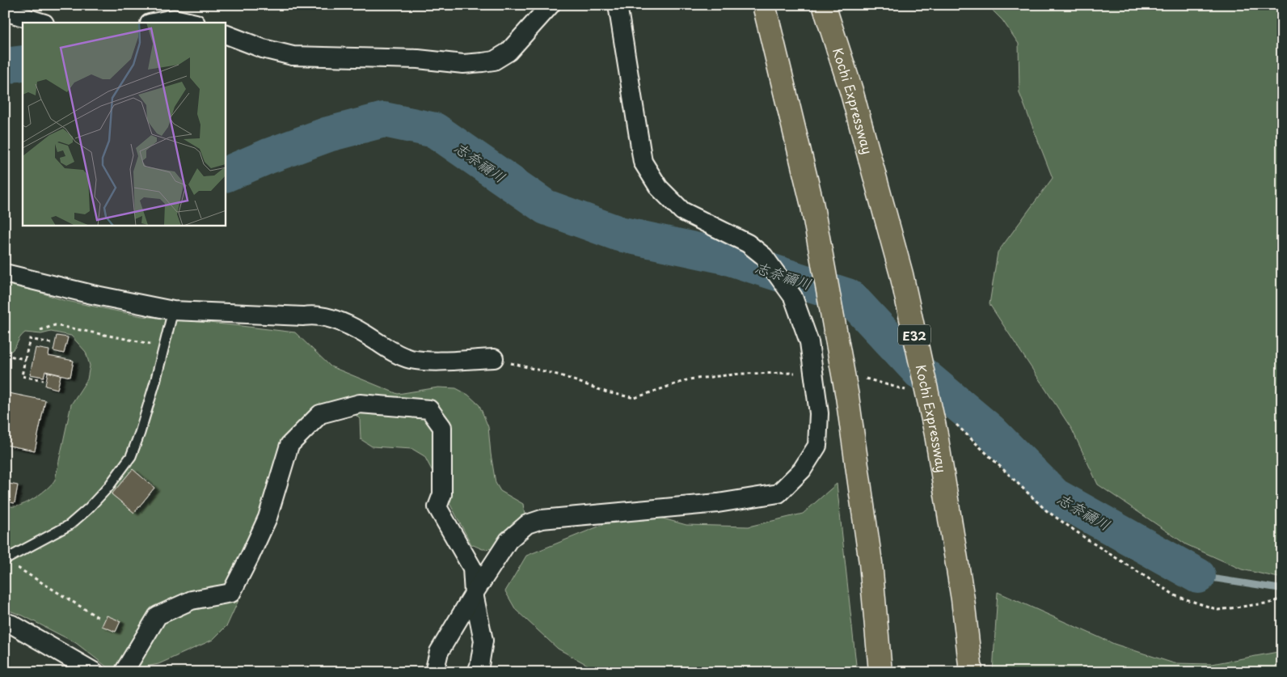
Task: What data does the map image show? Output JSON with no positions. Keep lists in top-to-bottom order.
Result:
{
  "streets": {
    "highway": ["Kochi Expressway", "E32"]
  },
  "water": ["志奈禰川"]
}
